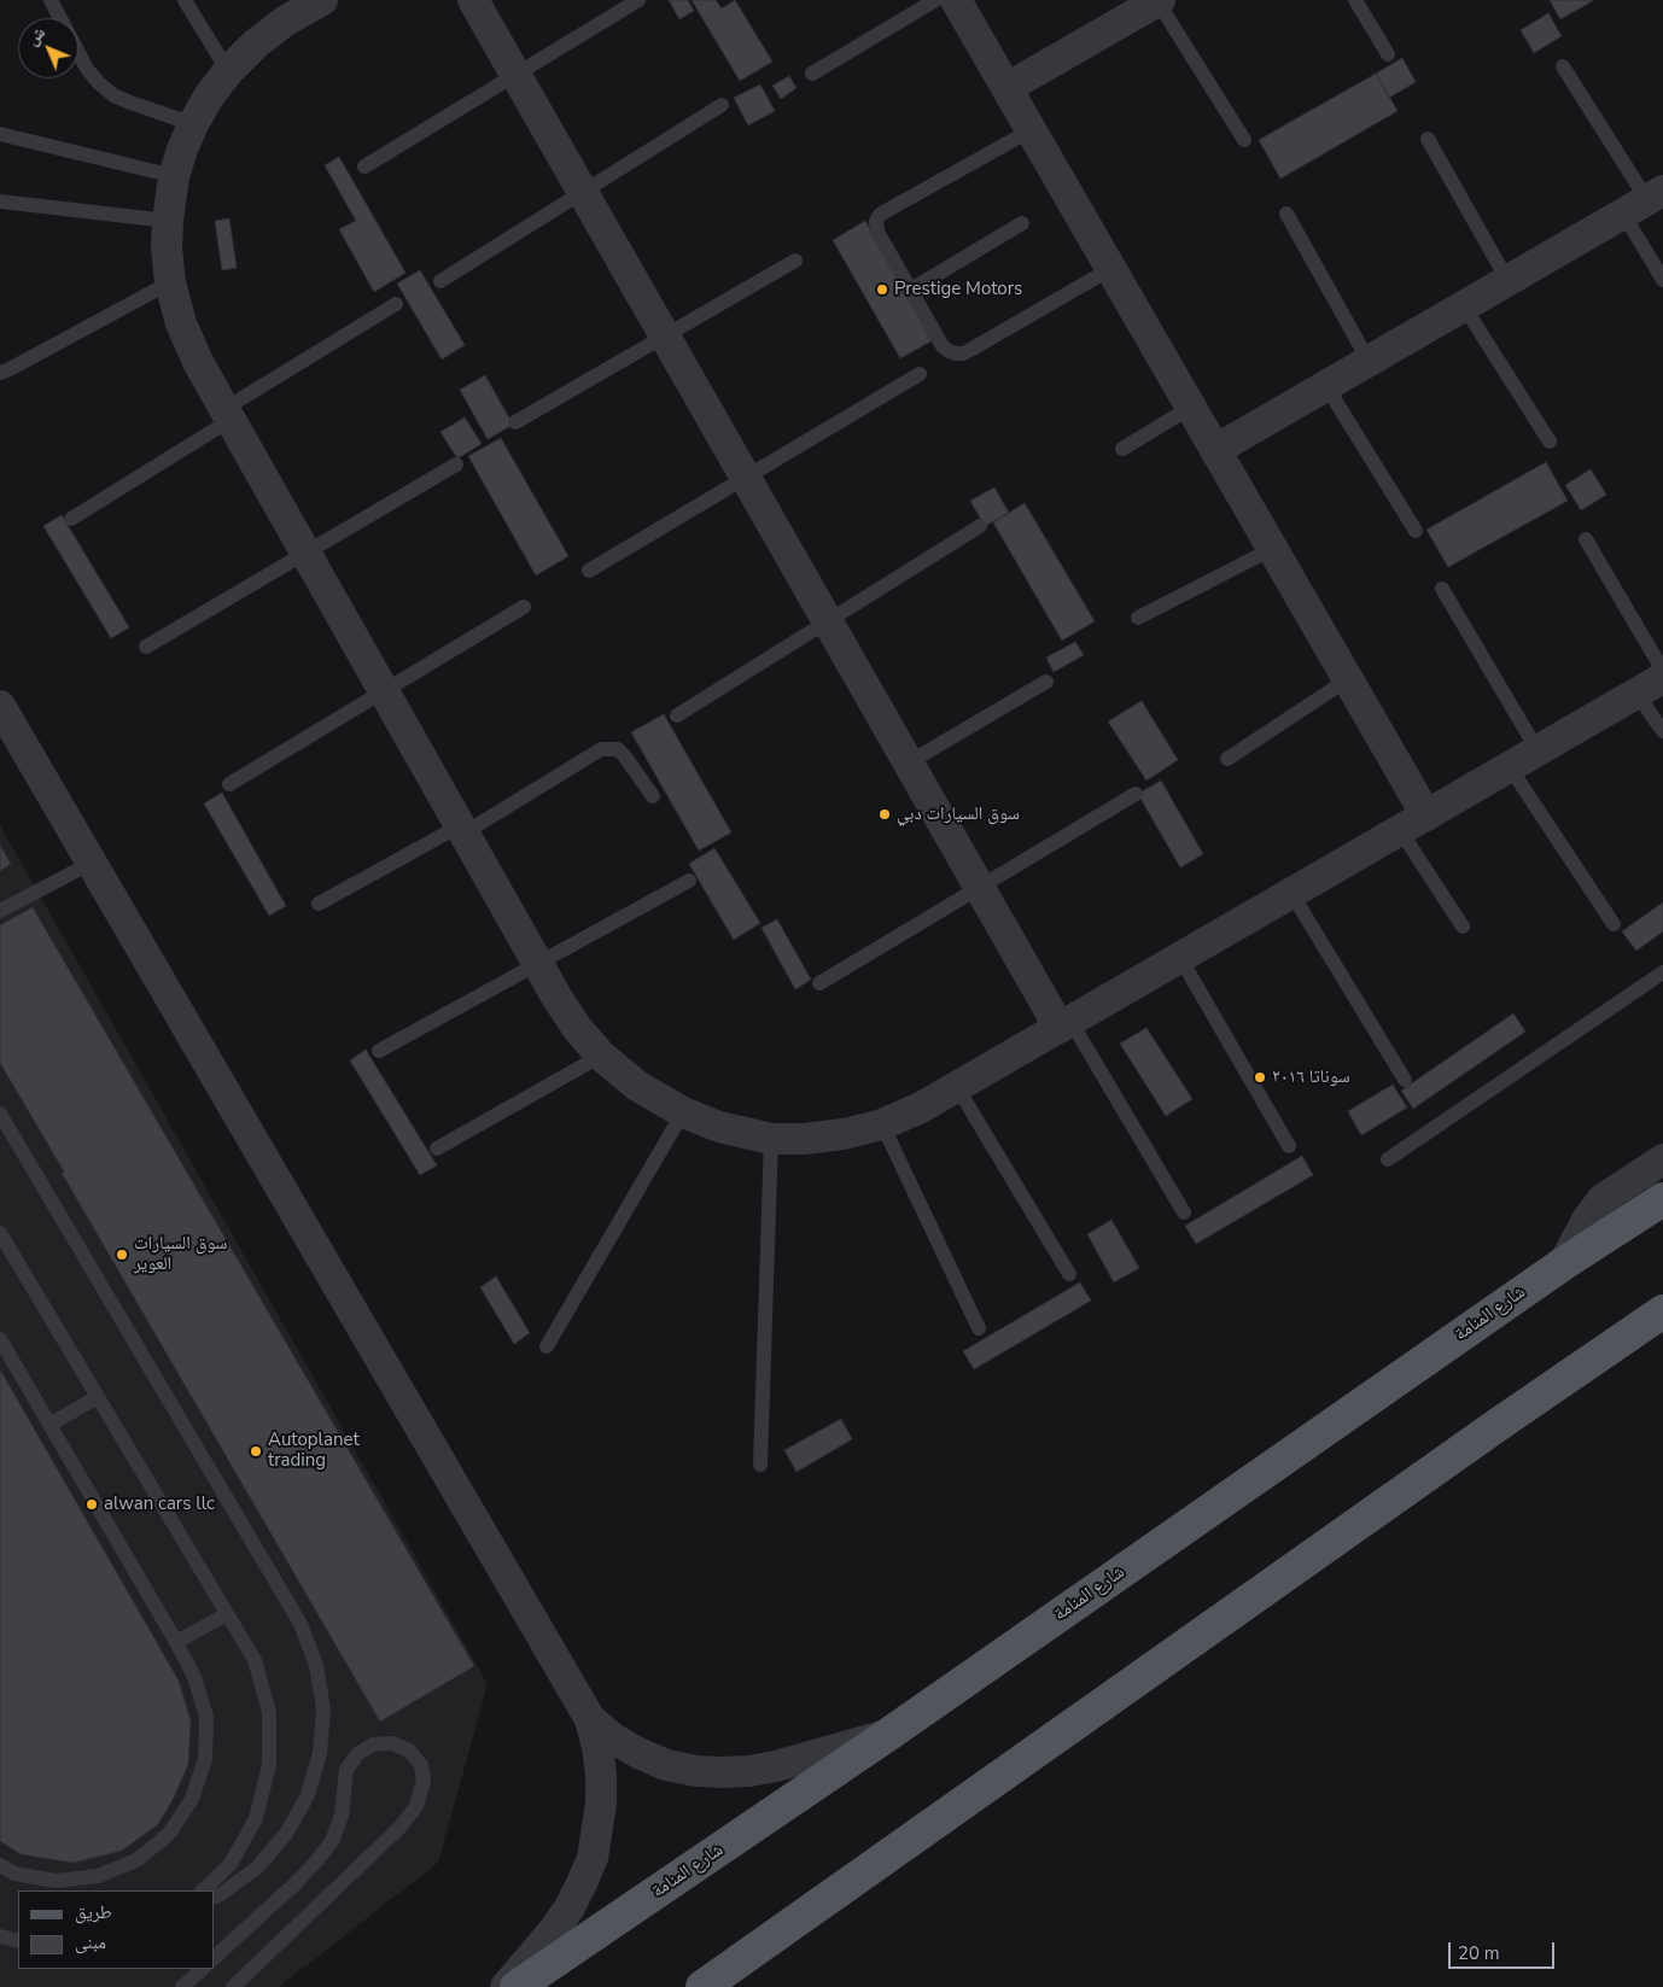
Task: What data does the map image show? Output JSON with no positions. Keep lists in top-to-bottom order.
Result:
{
  "streets": {
    "main road": ["شارع المنامة"]
  },
  "places": [
    "Prestige Motors",
    "سوق السيارات دبي",
    "سوناتا ٢٠١٦",
    "سوق السيارات العوير",
    "Autoplanet trading",
    "alwan cars llc"
  ],
  "legend": ["طريق", "مبنى"],
  "scale_bar": "20 m",
  "north": "top left"
}
